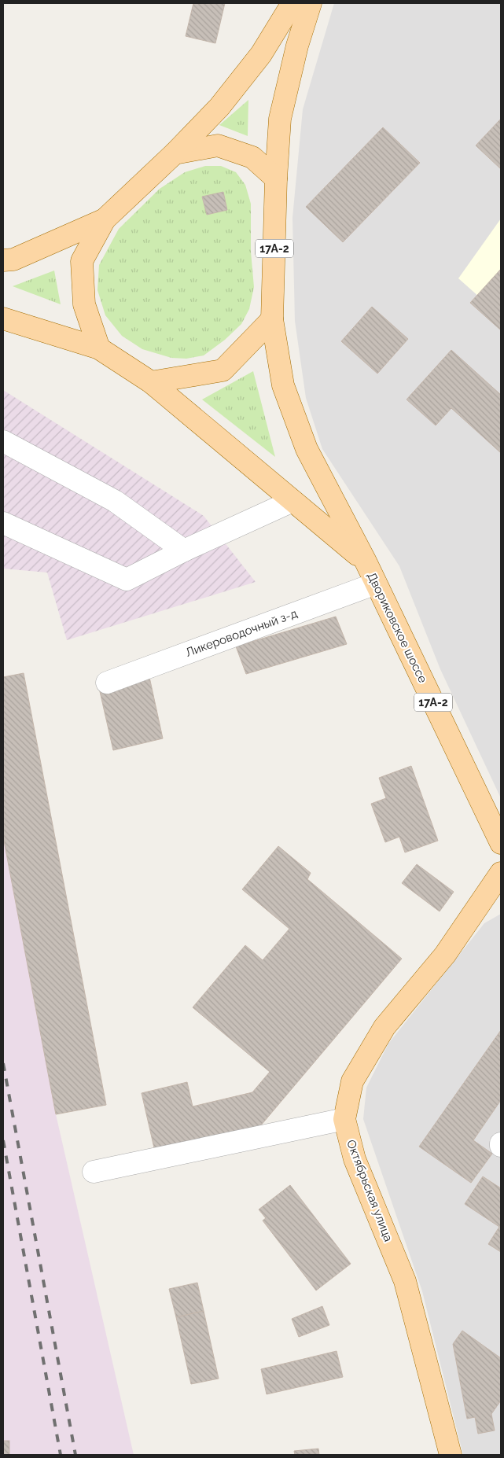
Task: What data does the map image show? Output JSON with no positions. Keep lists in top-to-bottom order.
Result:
{
  "streets": {
    "main road": ["17А-2", "Двориковское шоссе", "Октябрьская улица"],
    "street": ["Ликероводочный з-д"]
  },
  "crossings": [
    ["17А-2", "Двориковское шоссе"],
    ["Двориковское шоссе", "Ликероводочный з-д"]
  ]
}
